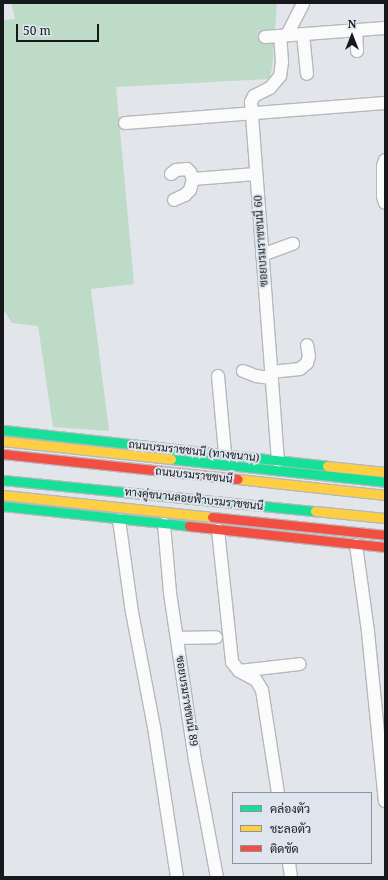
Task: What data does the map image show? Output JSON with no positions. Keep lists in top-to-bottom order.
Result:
{
  "streets": {
    "main road": ["ถนนบรมราชชนนี (ทางขนาน)", "ถนนบรมราชชนนี", "ทางคู่ขนานลอยฟ้าบรมราชชนนี"],
    "street": ["ซอยบรมราชชนนี 60", "ซอยบรมราชชนนี 89"]
  },
  "crossings": [
    ["ซอยบรมราชชนนี 60", "ถนนบรมราชชนนี (ทางขนาน)"]
  ],
  "legend": ["คล่องตัว", "ชะลอตัว", "ติดขัด"],
  "scale_bar": "50 m",
  "north": "top"
}
